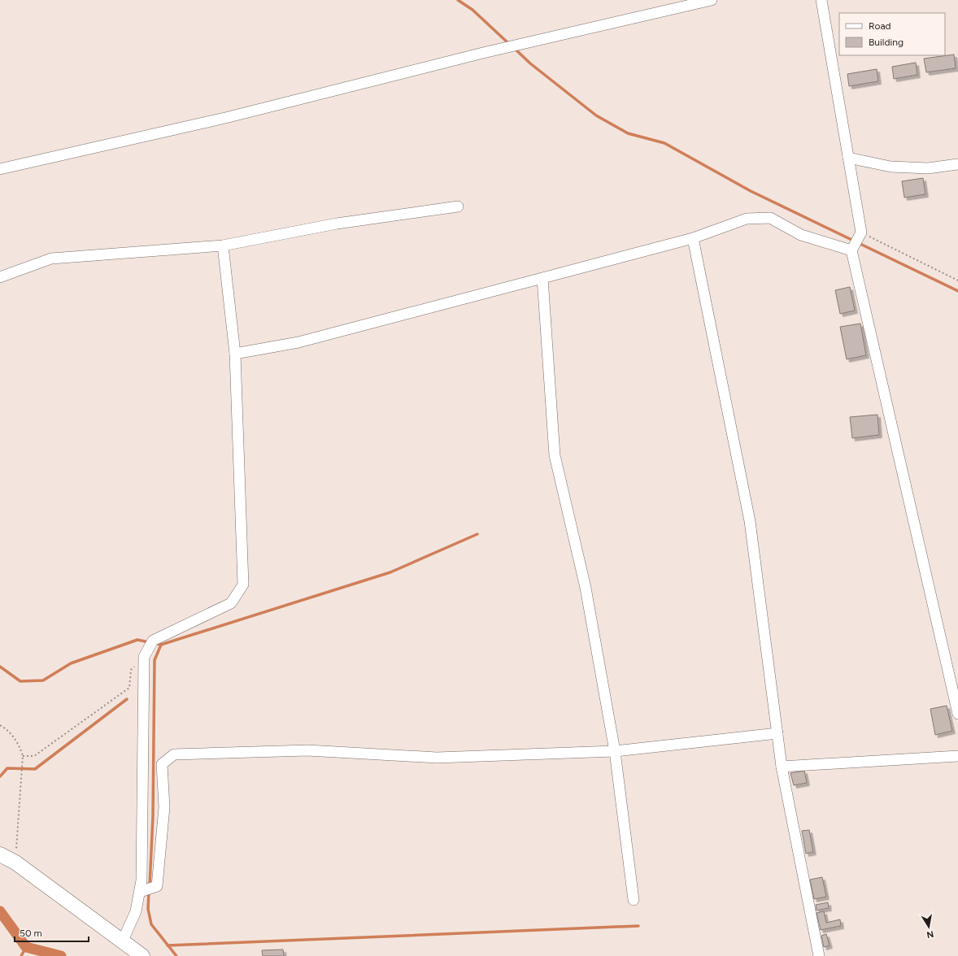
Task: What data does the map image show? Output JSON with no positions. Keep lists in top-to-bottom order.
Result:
{
  "legend": ["Road", "Building"],
  "scale_bar": "50 m",
  "north": "bottom"
}
